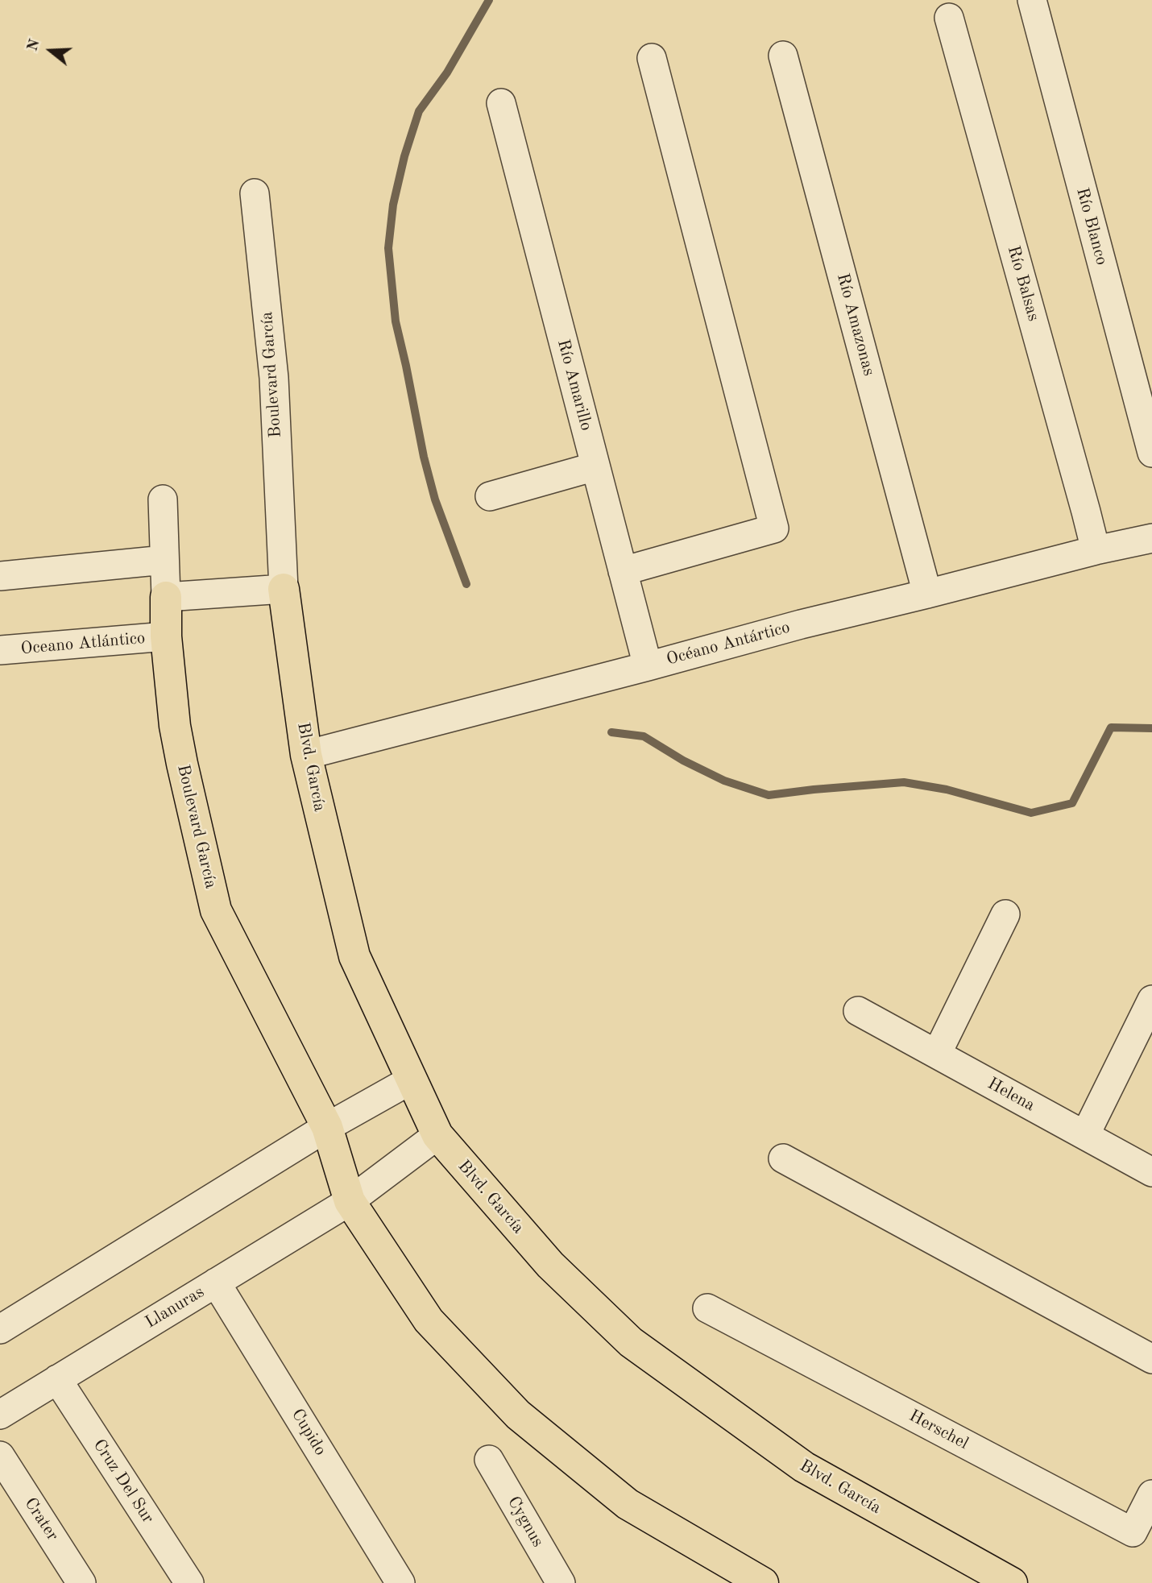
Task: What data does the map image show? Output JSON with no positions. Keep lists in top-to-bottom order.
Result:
{
  "streets": {
    "main road": ["Boulevard García", "Blvd. García"],
    "street": [
      "Río Blanco",
      "Río Balsas",
      "Río Amazonas",
      "Río Amarillo",
      "Oceano Atlántico",
      "Océano Antártico",
      "Helena",
      "Llanuras",
      "Herschel",
      "Cupido",
      "Cruz Del Sur",
      "Crater",
      "Cygnus"
    ]
  },
  "crossings": [
    ["Río Balsas", "Océano Antártico"],
    ["Río Amazonas", "Océano Antártico"],
    ["Boulevard García", "Oceano Atlántico"],
    ["Boulevard García", "Blvd. García"],
    ["Río Amarillo", "Océano Antártico"],
    ["Océano Antártico", "Blvd. García"],
    ["Blvd. García", "Llanuras"],
    ["Llanuras", "Cupido"],
    ["Llanuras", "Cruz Del Sur"]
  ],
  "north": "left"
}
